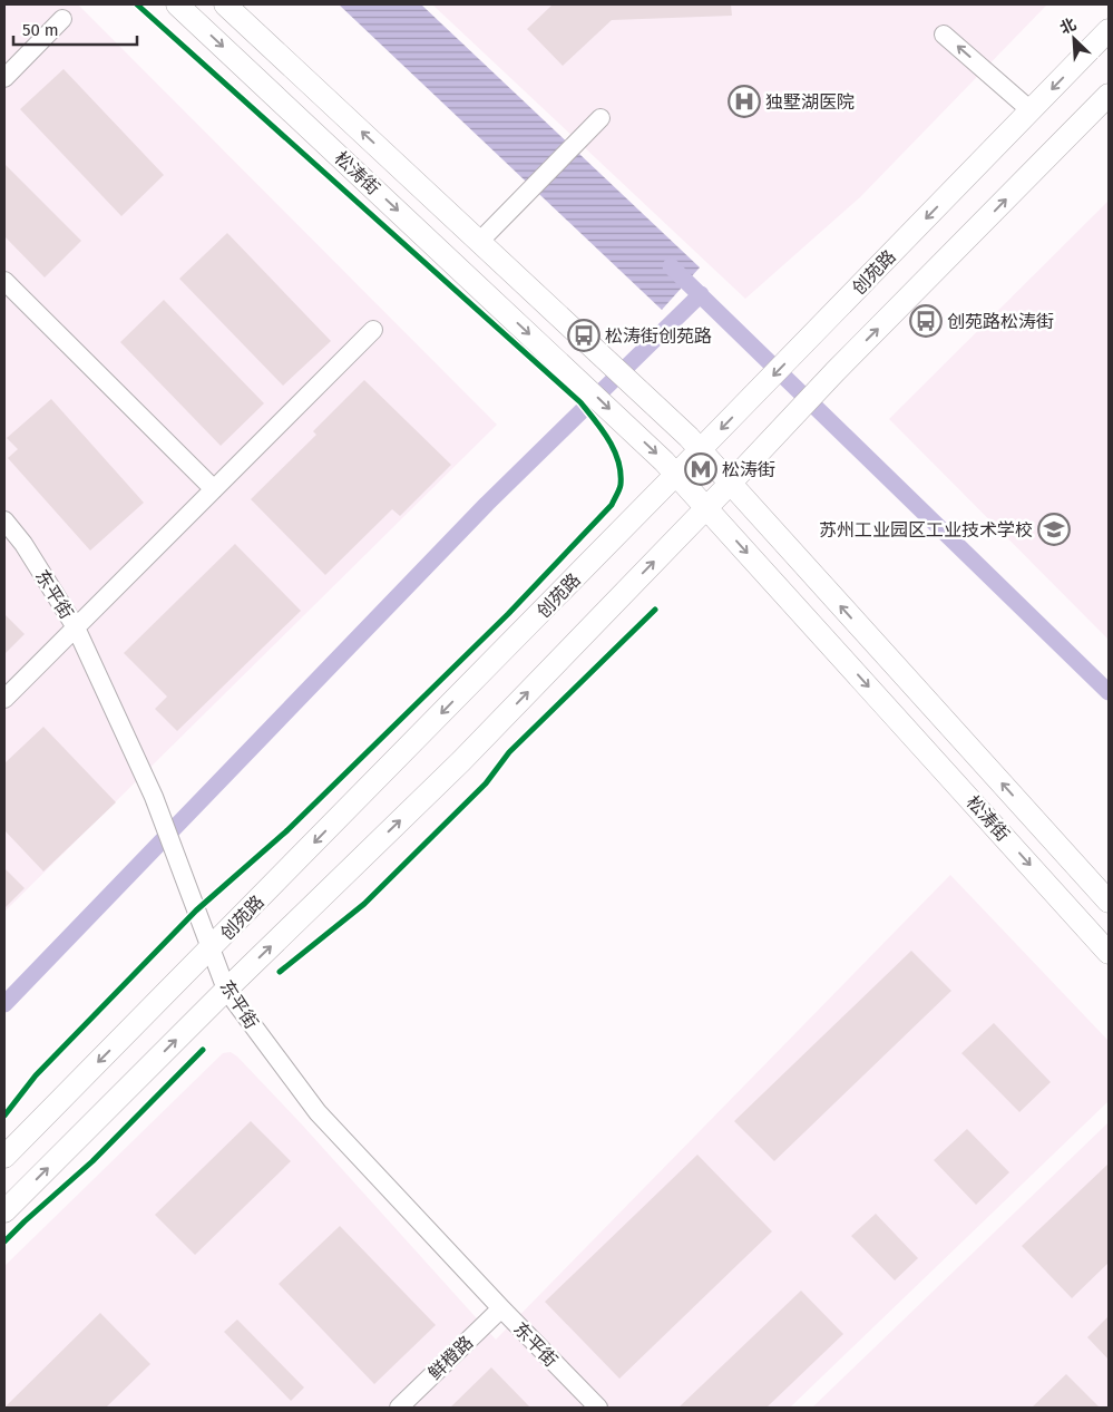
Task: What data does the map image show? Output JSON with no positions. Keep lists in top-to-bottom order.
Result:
{
  "streets": {
    "main road": ["松涛街", "创苑路"],
    "street": ["东平街", "鲜橙路"]
  },
  "crossings": [
    ["松涛街", "创苑路"],
    ["创苑路", "东平街"],
    ["东平街", "鲜橙路"]
  ],
  "places": {
    "hospital": ["独墅湖医院"],
    "bus stop": ["创苑路松涛街", "松涛街创苑路"],
    "metro station": ["松涛街"],
    "school or university": ["苏州工业园区工业技术学校"]
  },
  "scale_bar": "50 m",
  "north": "top left"
}
